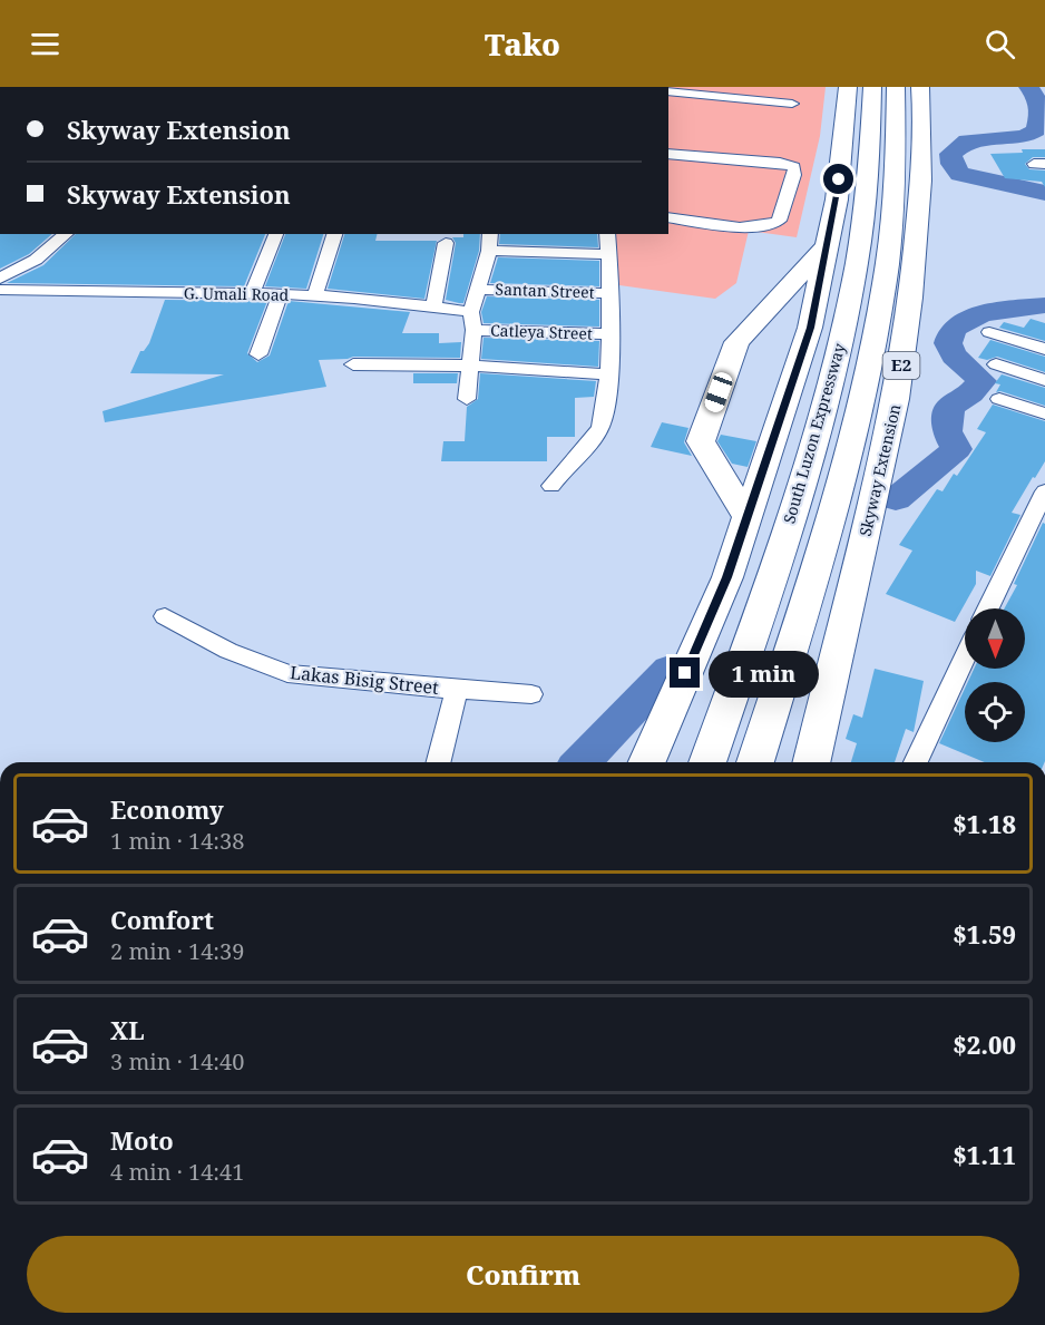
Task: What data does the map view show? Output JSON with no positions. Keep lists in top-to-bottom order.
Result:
{
  "streets": {
    "highway": ["E2", "South Luzon Expressway", "Skyway Extension"],
    "street": [
      "Santan Street",
      "G. Umali Road",
      "Catleya Street",
      "Lakas Bisig Street"
    ]
  },
  "crossings": [
    ["G. Umali Road", "Catleya Street"]
  ],
  "north": "bottom",
  "page": {
    "header": "Tako",
    "banner": ["Skyway Extension", "Skyway Extension"],
    "bubble": "1 min",
    "list": [
      {
        "name": "Economy",
        "note": "1 min · 14:38",
        "value": "$1.18"
      },
      {
        "name": "Comfort",
        "note": "2 min · 14:39",
        "value": "$1.59"
      },
      {
        "name": "XL",
        "note": "3 min · 14:40",
        "value": "$2.00"
      },
      {
        "name": "Moto",
        "note": "4 min · 14:41",
        "value": "$1.11"
      }
    ],
    "buttons": "Confirm"
  }
}
